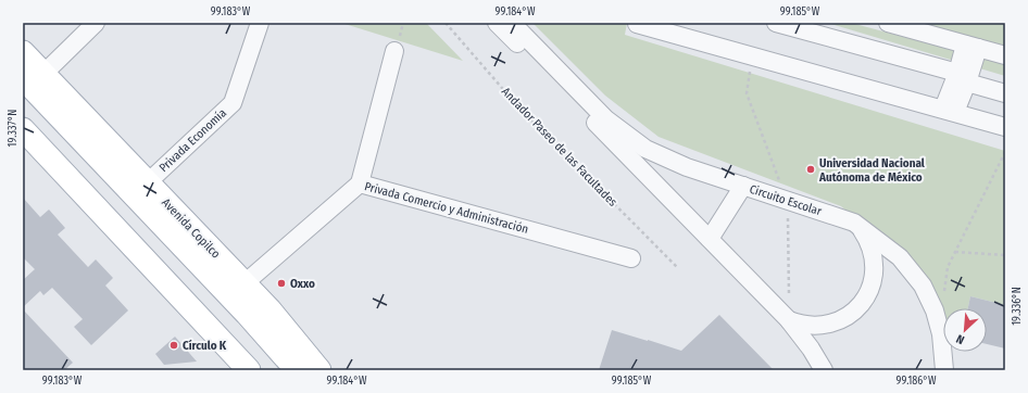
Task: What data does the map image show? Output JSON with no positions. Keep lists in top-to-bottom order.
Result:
{
  "streets": {
    "main road": ["Avenida Copilco"],
    "street": ["Privada Economía", "Circuito Escolar", "Privada Comercio y Administración"],
    "path": ["Andador Paseo de las Facultades"]
  },
  "crossings": [
    ["Privada Economía", "Avenida Copilco"],
    ["Privada Comercio y Administración", "Avenida Copilco"]
  ],
  "places": ["Universidad Nacional Autónoma de México", "Oxxo", "Círculo K"],
  "north": "bottom left",
  "coordinates": [
    "99.183°W",
    "99.184°W",
    "99.185°W",
    "19.337°N",
    "19.336°N",
    "99.186°W"
  ]
}
